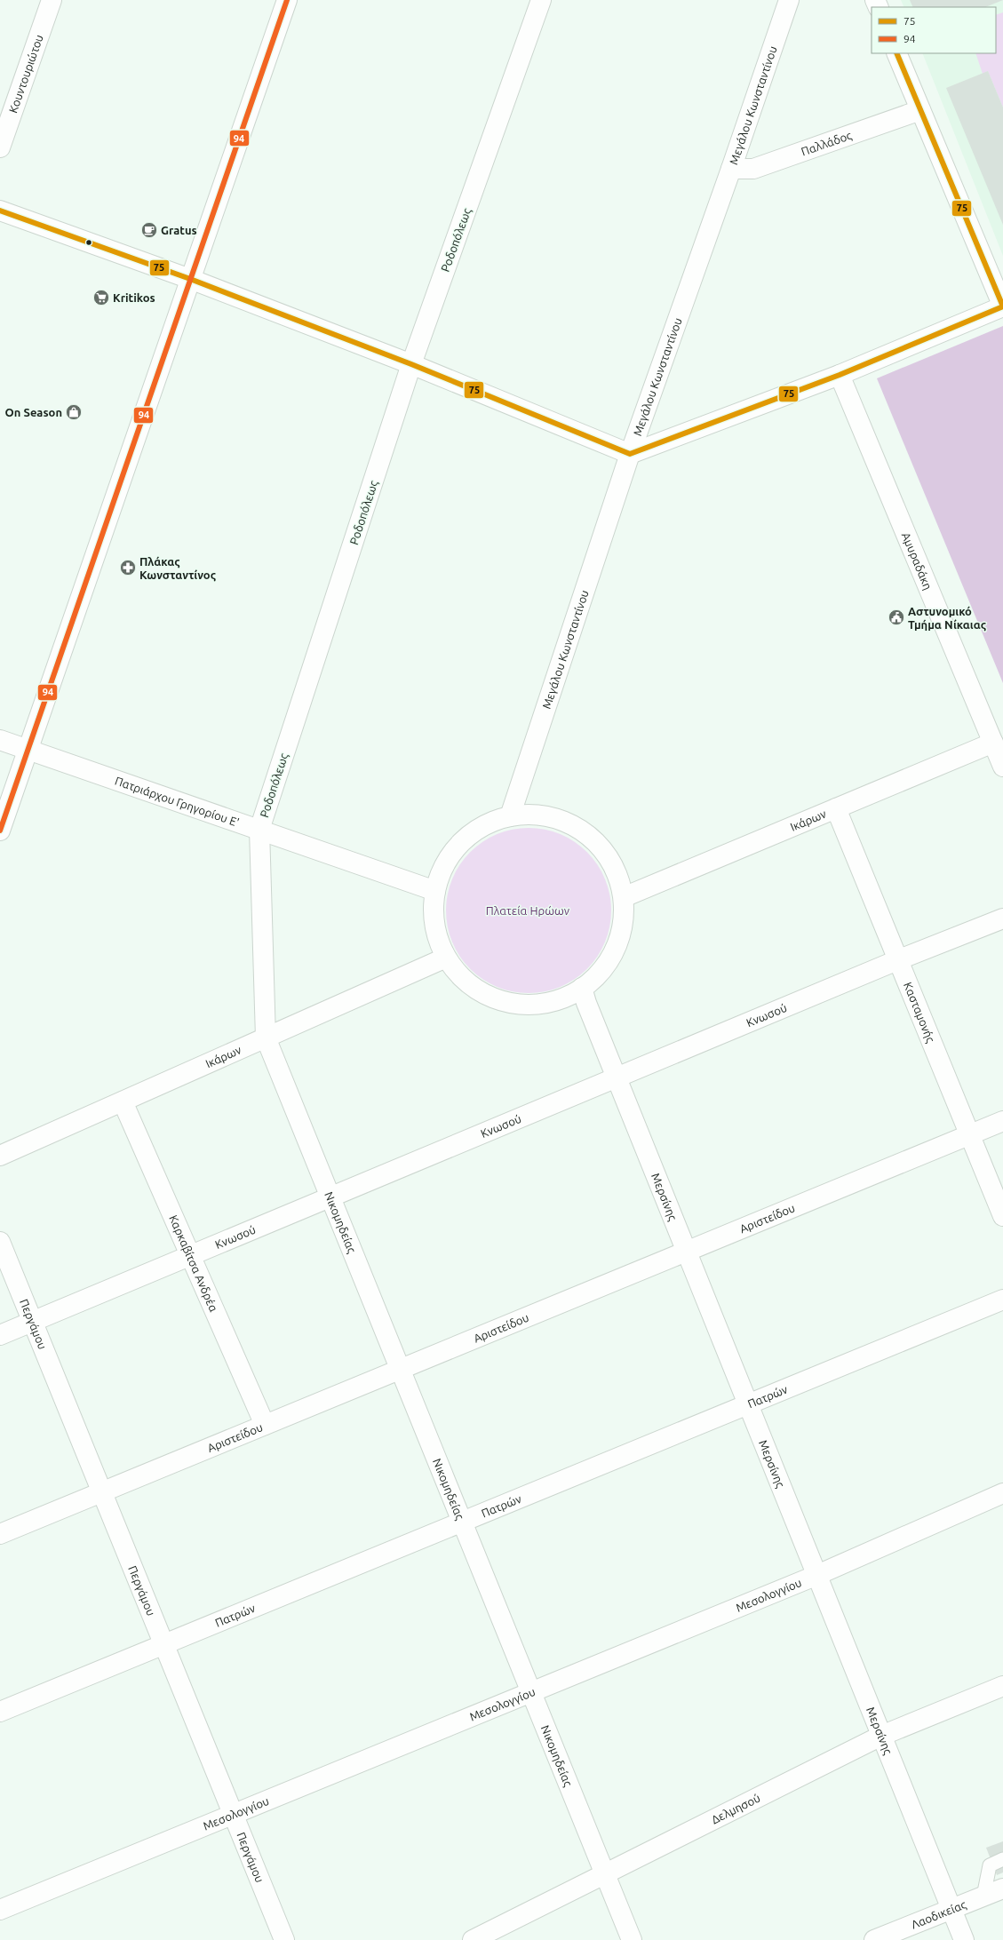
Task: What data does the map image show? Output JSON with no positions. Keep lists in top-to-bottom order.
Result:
{
  "streets": {
    "street": [
      "Κουντουριώτου",
      "Μεγάλου Κωνσταντίνου",
      "Παλλάδος",
      "Ροδοπόλεως",
      "Αμυραδάκη",
      "Πατριάρχου Γρηγορίου Ε'",
      "Ικάρων",
      "Κασταμονής",
      "Κνωσού",
      "Μερσίνης",
      "Αριστείδου",
      "Νικομηδείας",
      "Καρκαβίτσα Ανδρέα",
      "Περγάμου",
      "Πατρών",
      "Μεσολογγίου",
      "Δελμησού",
      "Λαοδικείας"
    ]
  },
  "crossings": [
    ["Μεγάλου Κωνσταντίνου", "Παλλάδος"],
    ["Ροδοπόλεως", "Πατριάρχου Γρηγορίου Ε'"],
    ["Ροδοπόλεως", "Ικάρων"],
    ["Ροδοπόλεως", "Νικομηδείας"],
    ["Αμυραδάκη", "Ικάρων"],
    ["Ικάρων", "Κασταμονής"],
    ["Ικάρων", "Νικομηδείας"],
    ["Ικάρων", "Καρκαβίτσα Ανδρέα"],
    ["Κασταμονής", "Κνωσού"],
    ["Κασταμονής", "Αριστείδου"],
    ["Κνωσού", "Μερσίνης"],
    ["Κνωσού", "Νικομηδείας"],
    ["Κνωσού", "Καρκαβίτσα Ανδρέα"],
    ["Κνωσού", "Περγάμου"],
    ["Μερσίνης", "Αριστείδου"],
    ["Μερσίνης", "Πατρών"],
    ["Μερσίνης", "Μεσολογγίου"],
    ["Μερσίνης", "Δελμησού"],
    ["Μερσίνης", "Λαοδικείας"],
    ["Αριστείδου", "Νικομηδείας"],
    ["Αριστείδου", "Καρκαβίτσα Ανδρέα"],
    ["Αριστείδου", "Περγάμου"],
    ["Νικομηδείας", "Πατρών"],
    ["Νικομηδείας", "Μεσολογγίου"],
    ["Νικομηδείας", "Δελμησού"],
    ["Περγάμου", "Πατρών"],
    ["Περγάμου", "Μεσολογγίου"]
  ],
  "parks": ["Πλατεία Ηρώων"],
  "places": {
    "cafe": ["Gratus"],
    "supermarket": ["Kritikos"],
    "shop": ["On Season"],
    "pharmacy": ["Πλάκας Κωνσταντίνος"],
    "public building": ["Αστυνομικό Τμήμα Νίκαιας"]
  },
  "lines": ["transit line 94", "transit line 75"],
  "legend": ["75", "94"]
}
